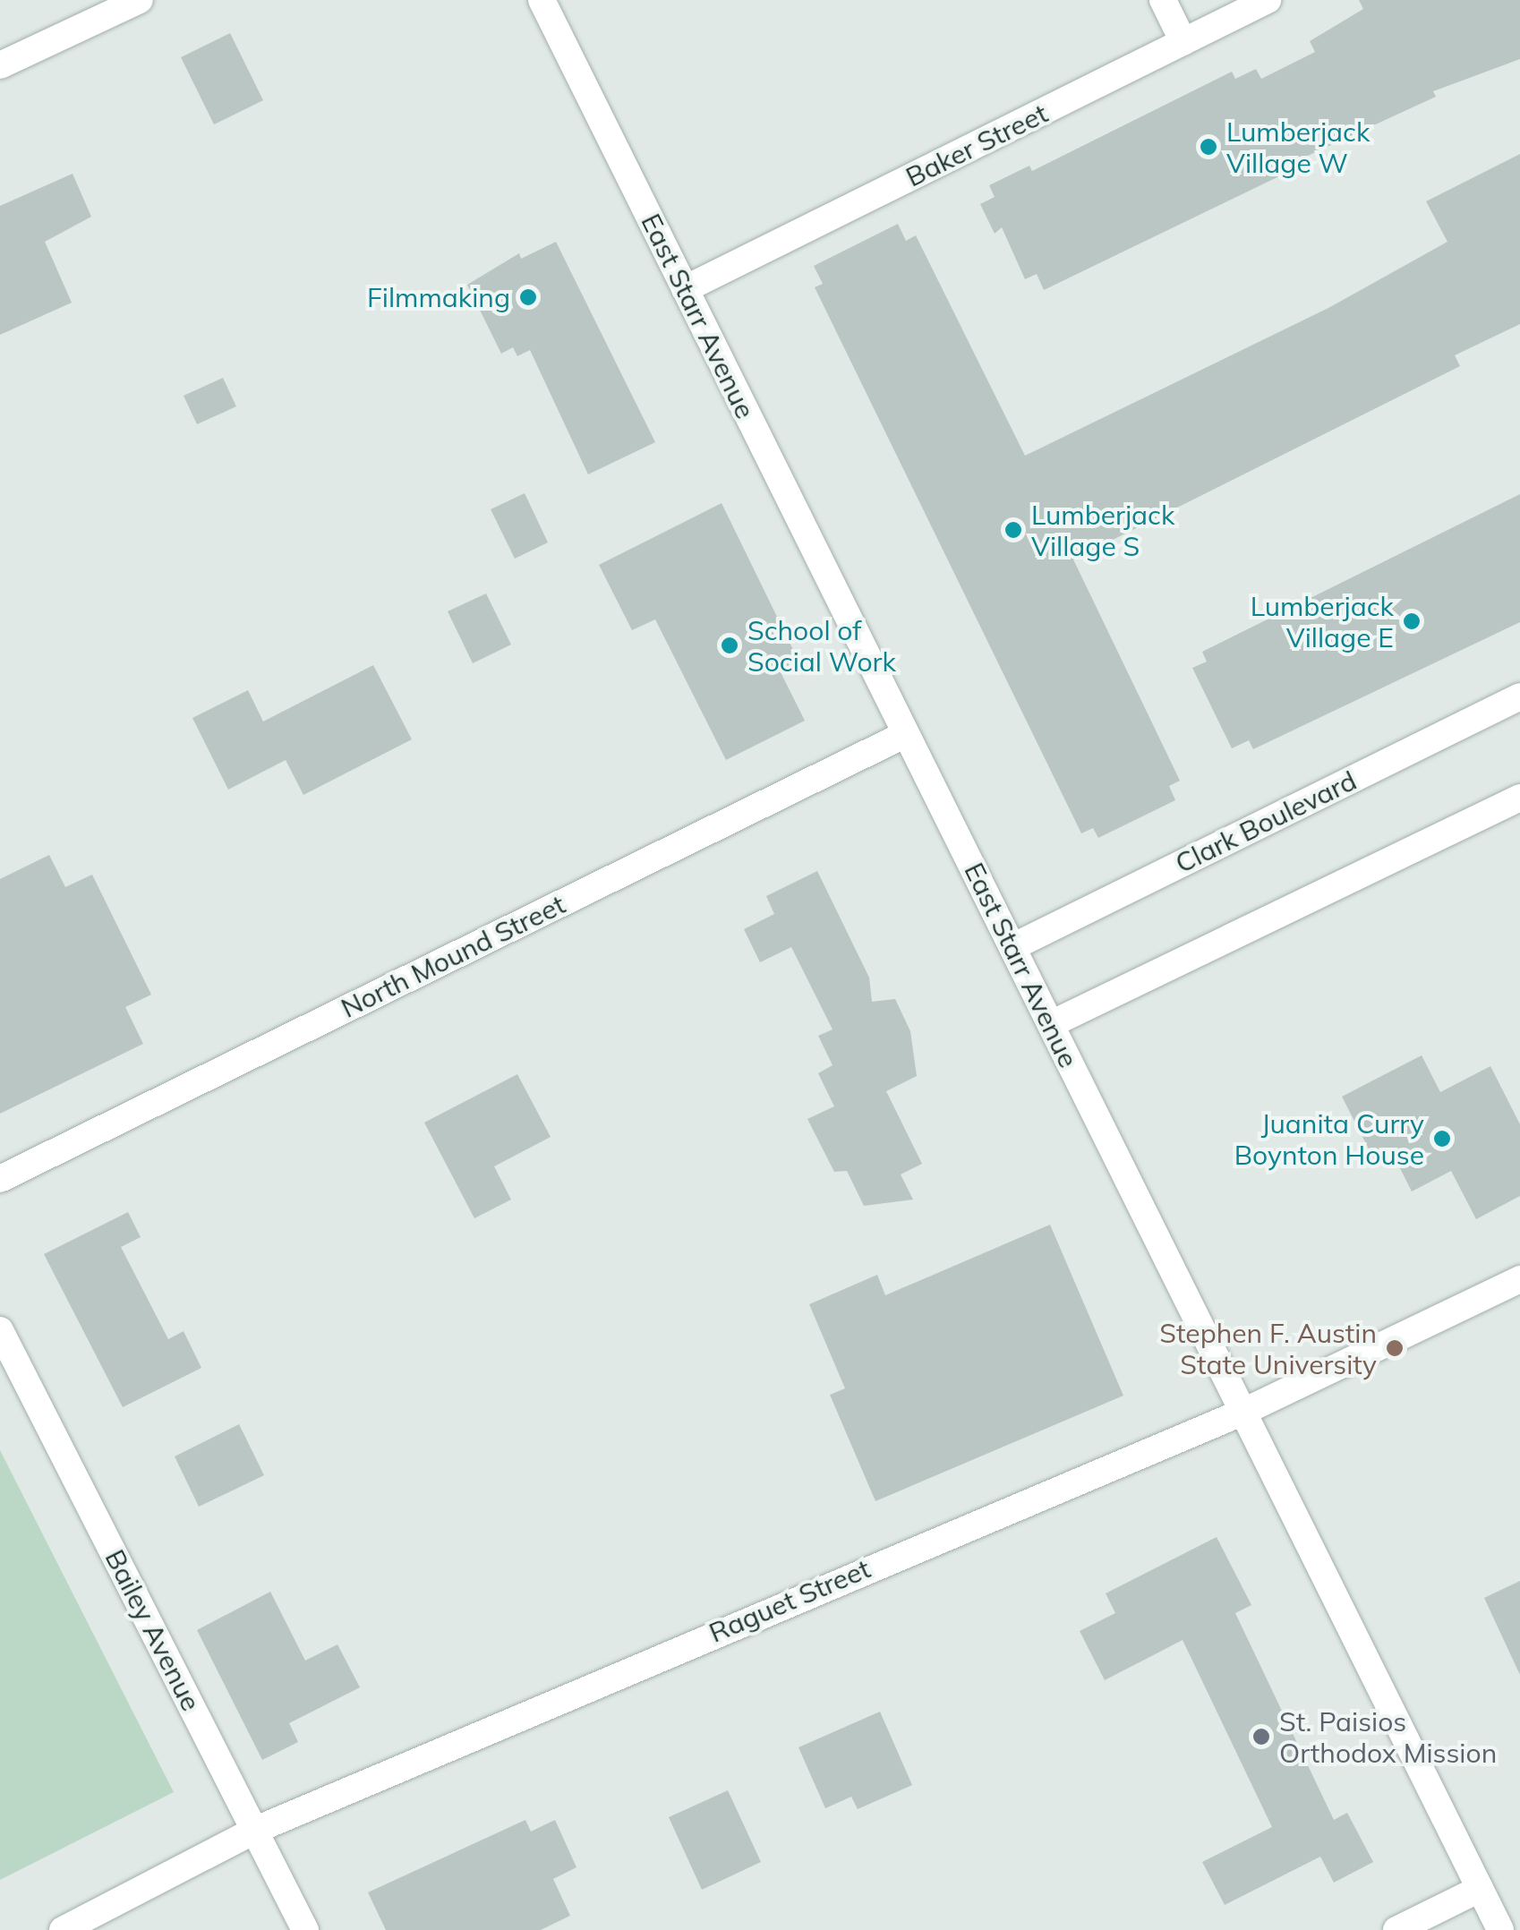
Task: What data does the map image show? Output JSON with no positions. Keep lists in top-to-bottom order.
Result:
{
  "streets": {
    "street": [
      "Baker Street",
      "East Starr Avenue",
      "Clark Boulevard",
      "North Mound Street",
      "Raguet Street",
      "Bailey Avenue"
    ]
  },
  "crossings": [
    ["Baker Street", "East Starr Avenue"],
    ["East Starr Avenue", "Clark Boulevard"],
    ["East Starr Avenue", "North Mound Street"],
    ["East Starr Avenue", "Raguet Street"],
    ["Raguet Street", "Bailey Avenue"]
  ],
  "places": [
    "Lumberjack Village W",
    "Filmmaking",
    "Lumberjack Village S",
    "Lumberjack Village E",
    "School of Social Work",
    "Juanita Curry Boynton House",
    "Stephen F. Austin State University",
    "St. Paisios Orthodox Mission"
  ]
}
